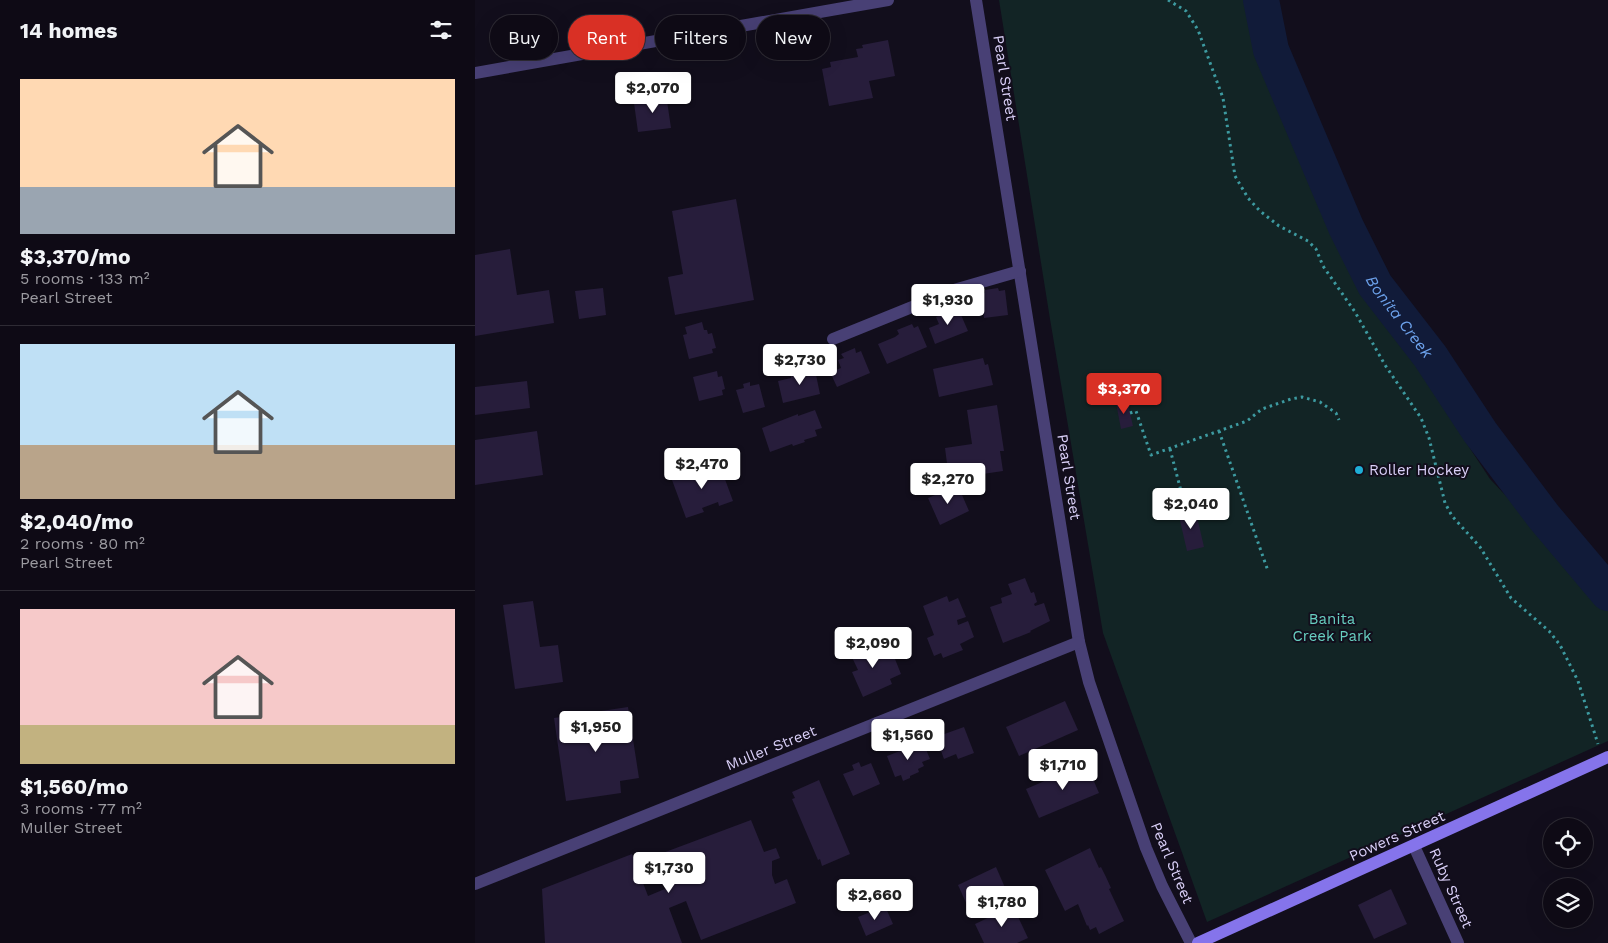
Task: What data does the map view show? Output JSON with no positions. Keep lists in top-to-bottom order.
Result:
{
  "streets": {
    "street": [
      "Pearl Street",
      "Muller Street",
      "Powers Street",
      "Ruby Street"
    ]
  },
  "crossings": [
    ["Pearl Street", "Muller Street"],
    ["Powers Street", "Ruby Street"]
  ],
  "water": ["Bonita Creek"],
  "parks": ["Banita Creek Park"],
  "places": ["Roller Hockey"],
  "page": {
    "heading": "14 homes",
    "chip": [
      "Buy",
      "Rent",
      "Filters",
      "New"
    ],
    "list": [
      {
        "name": "$3,370/mo",
        "note": "5 rooms · 133 m² · Pearl Street"
      },
      {
        "name": "$2,040/mo",
        "note": "2 rooms · 80 m² · Pearl Street"
      },
      {
        "name": "$1,560/mo",
        "note": "3 rooms · 77 m² · Muller Street"
      }
    ],
    "price": [
      "$2,070",
      "$1,930",
      "$2,730",
      "$3,370",
      "$2,470",
      "$2,270",
      "$2,040",
      "$2,090",
      "$1,950",
      "$1,560",
      "$1,710",
      "$1,730",
      "$2,660",
      "$1,780"
    ]
  }
}
